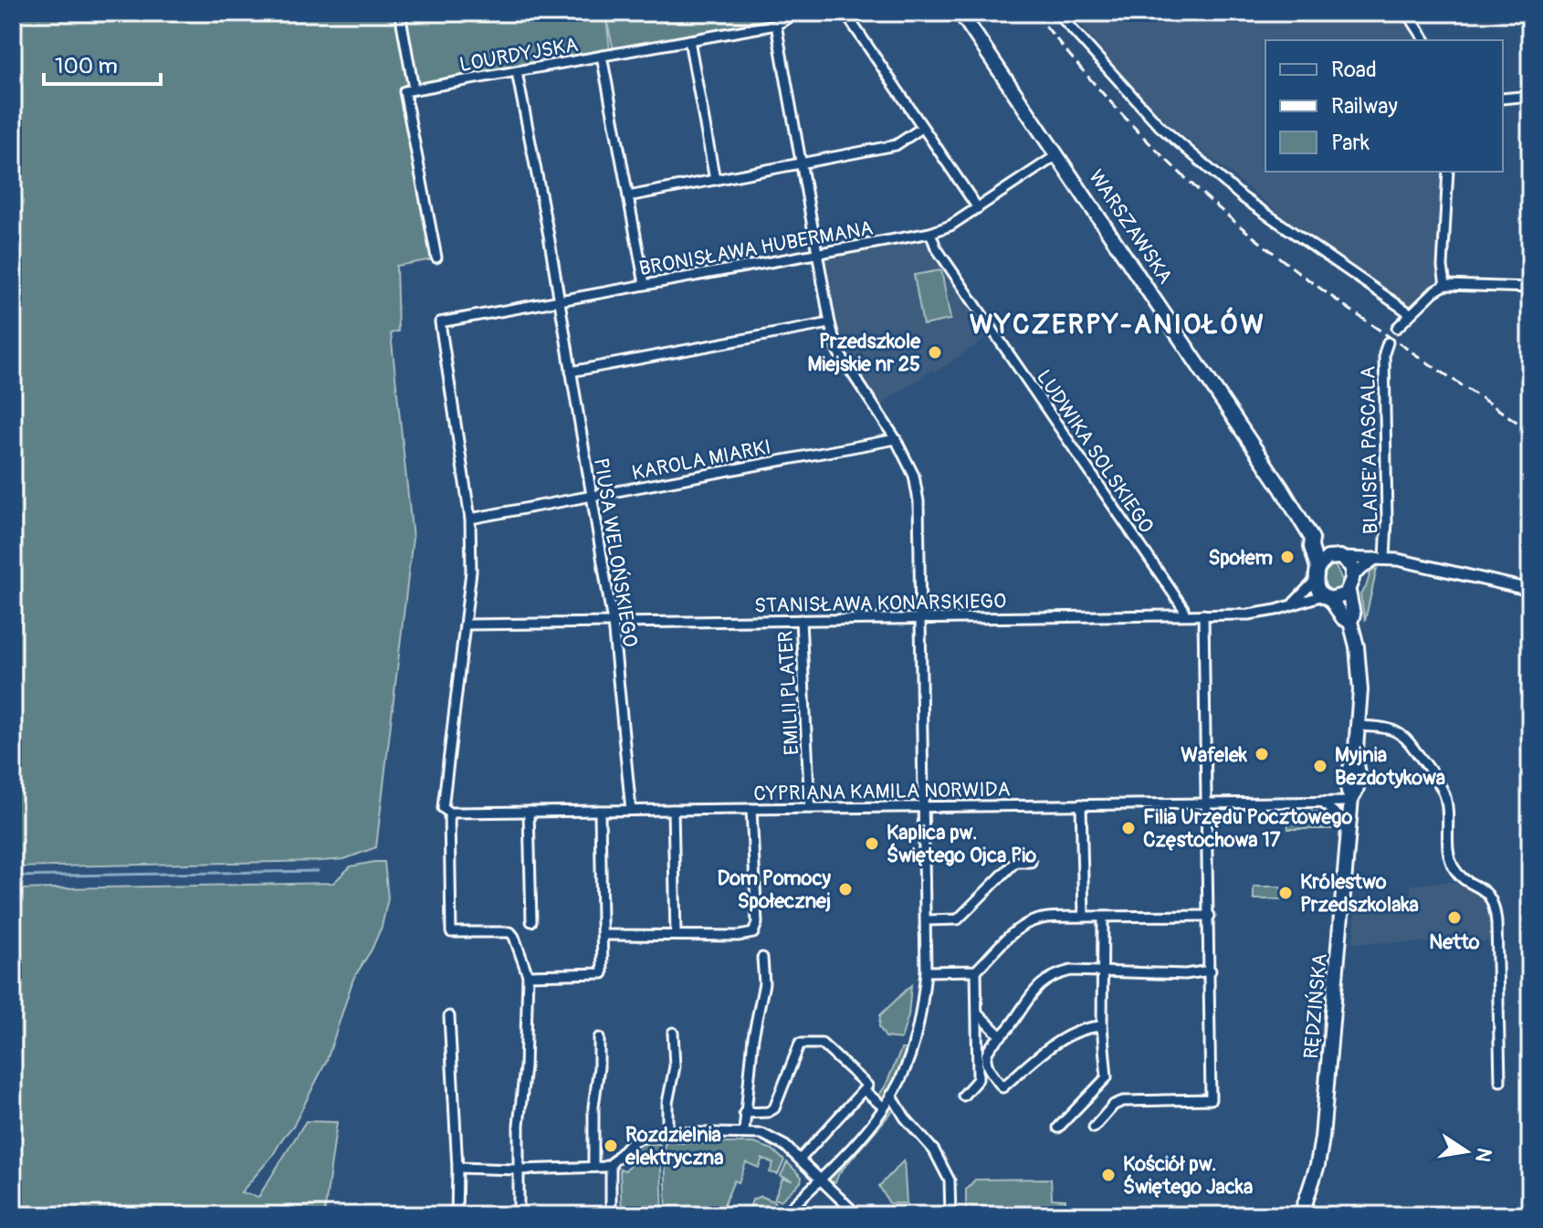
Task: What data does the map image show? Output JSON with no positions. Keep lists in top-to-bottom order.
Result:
{
  "streets": {
    "main road": ["WARSZAWSKA", "RĘDZIŃSKA"],
    "street": [
      "LOURDYJSKA",
      "BRONISŁAWA HUBERMANA",
      "BLAISE'A PASCALA",
      "LUDWIKA SOLSKIEGO",
      "KAROLA MIARKI",
      "PIUSA WELOŃSKIEGO",
      "STANISŁAWA KONARSKIEGO",
      "EMILII PLATER",
      "CYPRIANA KAMILA NORWIDA"
    ]
  },
  "crossings": [
    ["LOURDYJSKA", "PIUSA WELOŃSKIEGO"],
    ["WARSZAWSKA", "BRONISŁAWA HUBERMANA"],
    ["WARSZAWSKA", "STANISŁAWA KONARSKIEGO"],
    ["BRONISŁAWA HUBERMANA", "LUDWIKA SOLSKIEGO"],
    ["BRONISŁAWA HUBERMANA", "KAROLA MIARKI"],
    ["BRONISŁAWA HUBERMANA", "PIUSA WELOŃSKIEGO"],
    ["LUDWIKA SOLSKIEGO", "STANISŁAWA KONARSKIEGO"],
    ["KAROLA MIARKI", "PIUSA WELOŃSKIEGO"],
    ["PIUSA WELOŃSKIEGO", "STANISŁAWA KONARSKIEGO"],
    ["PIUSA WELOŃSKIEGO", "CYPRIANA KAMILA NORWIDA"],
    ["STANISŁAWA KONARSKIEGO", "EMILII PLATER"],
    ["EMILII PLATER", "CYPRIANA KAMILA NORWIDA"],
    ["CYPRIANA KAMILA NORWIDA", "RĘDZIŃSKA"]
  ],
  "districts": ["WYCZERPY-ANIOŁÓW"],
  "places": [
    "Przedszkole Miejskie nr 25",
    "Społem",
    "Wafelek",
    "Myjnia Bezdotykowa",
    "Filia Urzędu Pocztowego Częstochowa 17",
    "Kaplica pw. Świętego Ojca Pio",
    "Dom Pomocy Społecznej",
    "Królestwo Przedszkolaka",
    "Netto",
    "Rozdzielnia elektryczna",
    "Kościół pw. Świętego Jacka"
  ],
  "legend": ["Road", "Railway", "Park"],
  "scale_bar": "100 m",
  "north": "right"
}
